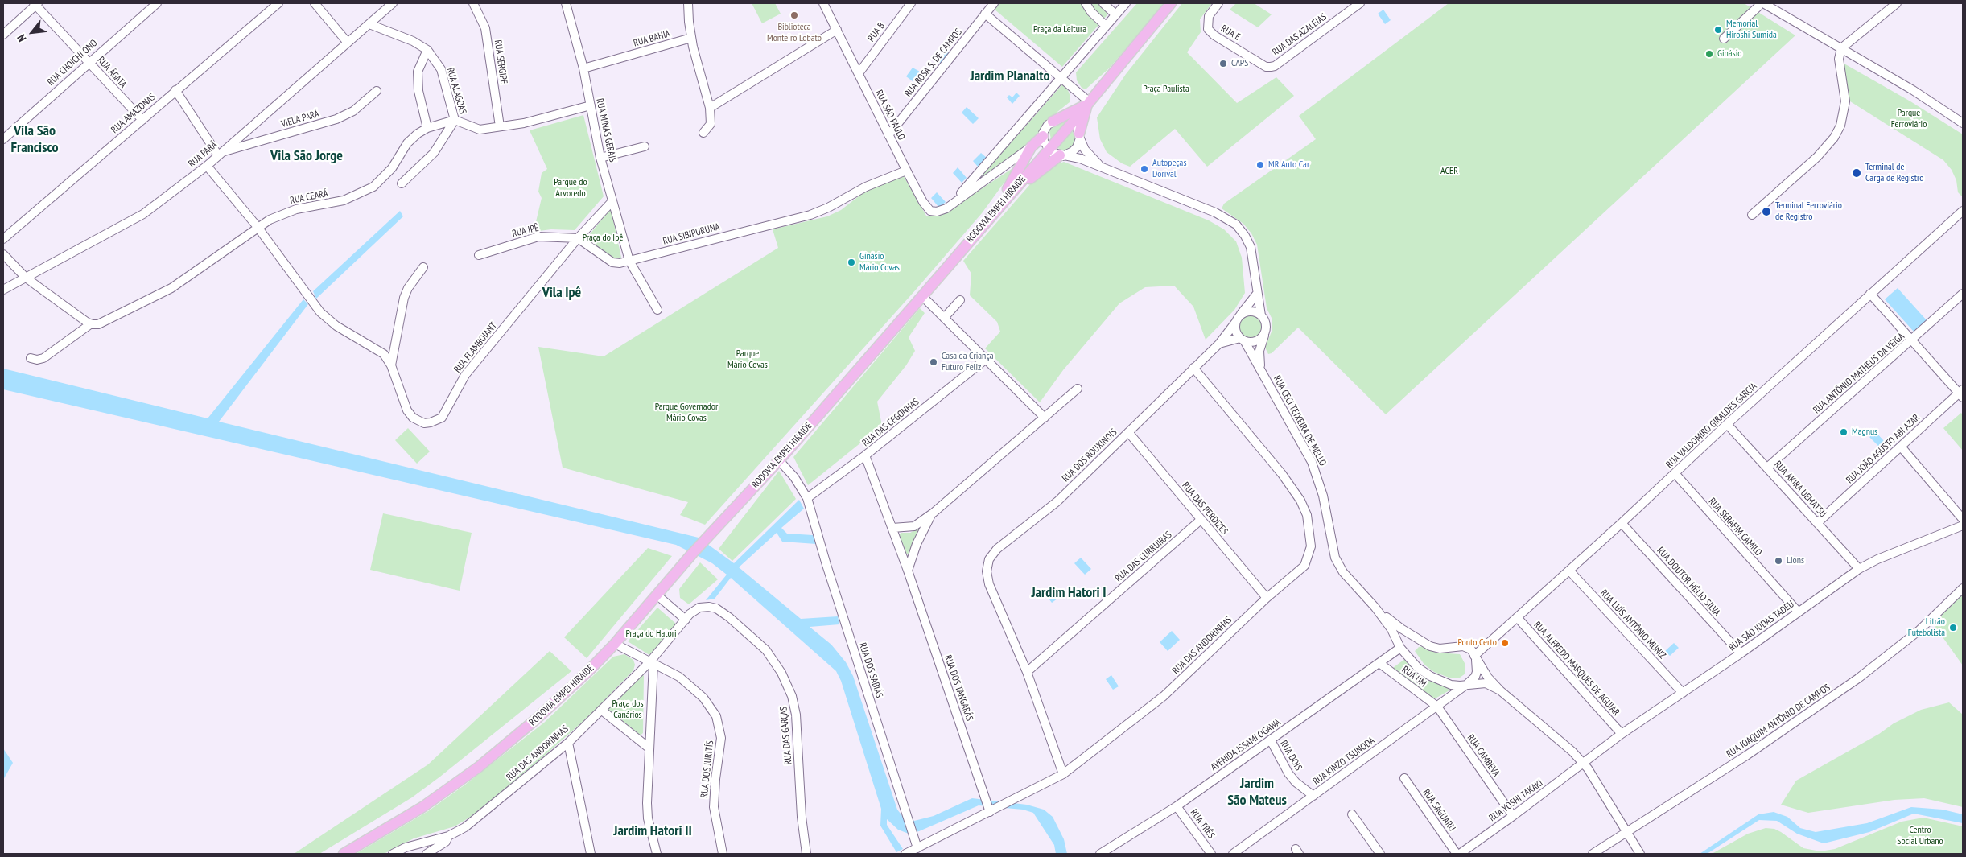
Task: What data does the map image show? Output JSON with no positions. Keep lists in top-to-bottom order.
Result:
{
  "streets": {
    "main road": ["RODOVIA EMPEI HIRAIDE"],
    "street": [
      "RUA B",
      "RUA E",
      "RUA DAS AZALEIAS",
      "RUA BAHIA",
      "RUA SERGIPE",
      "RUA CHOICHI ONO",
      "RUA ROSA S. DE CAMPOS",
      "RUA ÁGATA",
      "RUA ALAGOAS",
      "RUA AMAZONAS",
      "RUA SÃO PAULO",
      "VIELA PARÁ",
      "RUA MINAS GERAIS",
      "RUA PARÁ",
      "RUA CEARÁ",
      "RUA IPÊ",
      "RUA SIBIPURUNA",
      "RUA FLAMBOIANT",
      "RUA ANTÔNIO MATHEUS DA VEIGA",
      "RUA CECI TEIXEIRA DE MELLO",
      "RUA DAS CEGONHAS",
      "RUA VALDOMIRO GIRALDES GARCIA",
      "RUA JOÃO AGUSTO ABI AZAR",
      "RUA DOS ROUXINOIS",
      "RUA AKIRA UEMATSU",
      "RUA DAS PERDIZES",
      "RUA SERAFIM CAMILO",
      "RUA DAS CURRUIRAS",
      "RUA DOUTOR HÉLIO SILVA",
      "RUA LUÍS ANTÔNIO MUNIZ",
      "RUA SÃO JUDAS TADEU",
      "RUA DAS ANDORINHAS",
      "RUA ALFREDO MARQUES DE AGUIAR",
      "RUA DOS SABIÁS",
      "RUA UM",
      "RUA DOS TANGARÁS",
      "RUA JOAQUIM ANTÔNIO DE CAMPOS",
      "RUA DAS GARÇAS",
      "AVENIDA ISSAMI OGAWA",
      "RUA DOIS",
      "RUA CAMBEVA",
      "RUA KINZO TSUNODA",
      "RUA DOS JURITÍS",
      "RUA YOSHI TAKAKI",
      "RUA SAGUARU",
      "RUA TRÊS"
    ]
  },
  "crossings": [
    ["RUA B", "RUA SÃO PAULO"],
    ["RUA E", "RUA DAS AZALEIAS"],
    ["RUA BAHIA", "RUA MINAS GERAIS"],
    ["RUA CHOICHI ONO", "RUA ÁGATA"],
    ["RUA ROSA S. DE CAMPOS", "RUA SÃO PAULO"],
    ["RUA ÁGATA", "RUA AMAZONAS"],
    ["RUA ALAGOAS", "RUA PARÁ"],
    ["RUA ALAGOAS", "RUA CEARÁ"],
    ["RUA SÃO PAULO", "RUA SIBIPURUNA"],
    ["VIELA PARÁ", "RUA PARÁ"],
    ["RUA MINAS GERAIS", "RUA SIBIPURUNA"],
    ["RUA MINAS GERAIS", "RUA FLAMBOIANT"],
    ["RUA PARÁ", "RUA FLAMBOIANT"],
    ["RUA CEARÁ", "RUA FLAMBOIANT"],
    ["RODOVIA EMPEI HIRAIDE", "RUA DOS SABIÁS"],
    ["RODOVIA EMPEI HIRAIDE", "RUA DOS JURITÍS"],
    ["RUA IPÊ", "RUA SIBIPURUNA"],
    ["RUA IPÊ", "RUA FLAMBOIANT"],
    ["RUA SIBIPURUNA", "RUA FLAMBOIANT"],
    ["RUA ANTÔNIO MATHEUS DA VEIGA", "RUA AKIRA UEMATSU"],
    ["RUA CECI TEIXEIRA DE MELLO", "RUA DOS ROUXINOIS"],
    ["RUA DAS CEGONHAS", "RUA DOS SABIÁS"],
    ["RUA DAS CEGONHAS", "RUA DOS TANGARÁS"],
    ["RUA VALDOMIRO GIRALDES GARCIA", "RUA AKIRA UEMATSU"],
    ["RUA VALDOMIRO GIRALDES GARCIA", "RUA SERAFIM CAMILO"],
    ["RUA VALDOMIRO GIRALDES GARCIA", "RUA DOUTOR HÉLIO SILVA"],
    ["RUA VALDOMIRO GIRALDES GARCIA", "RUA LUÍS ANTÔNIO MUNIZ"],
    ["RUA VALDOMIRO GIRALDES GARCIA", "RUA ALFREDO MARQUES DE AGUIAR"],
    ["RUA JOÃO AGUSTO ABI AZAR", "RUA AKIRA UEMATSU"],
    ["RUA DOS ROUXINOIS", "RUA DAS PERDIZES"],
    ["RUA DOS ROUXINOIS", "RUA DAS CURRUIRAS"],
    ["RUA DOS ROUXINOIS", "RUA DAS ANDORINHAS"],
    ["RUA AKIRA UEMATSU", "RUA SÃO JUDAS TADEU"],
    ["RUA DAS PERDIZES", "RUA DAS CURRUIRAS"],
    ["RUA DAS PERDIZES", "RUA DAS ANDORINHAS"],
    ["RUA SERAFIM CAMILO", "RUA SÃO JUDAS TADEU"],
    ["RUA DOUTOR HÉLIO SILVA", "RUA SÃO JUDAS TADEU"],
    ["RUA LUÍS ANTÔNIO MUNIZ", "RUA SÃO JUDAS TADEU"],
    ["RUA SÃO JUDAS TADEU", "RUA ALFREDO MARQUES DE AGUIAR"],
    ["RUA SÃO JUDAS TADEU", "RUA YOSHI TAKAKI"],
    ["RUA DAS ANDORINHAS", "RUA DOS SABIÁS"],
    ["RUA DAS ANDORINHAS", "RUA DOS TANGARÁS"],
    ["RUA DAS ANDORINHAS", "RUA DAS GARÇAS"],
    ["RUA DAS ANDORINHAS", "RUA DOS JURITÍS"],
    ["RUA UM", "AVENIDA ISSAMI OGAWA"],
    ["RUA UM", "RUA CAMBEVA"],
    ["RUA UM", "RUA KINZO TSUNODA"],
    ["RUA DAS GARÇAS", "RUA DOS JURITÍS"],
    ["AVENIDA ISSAMI OGAWA", "RUA DOIS"],
    ["AVENIDA ISSAMI OGAWA", "RUA TRÊS"],
    ["RUA DOIS", "RUA KINZO TSUNODA"],
    ["RUA CAMBEVA", "RUA KINZO TSUNODA"],
    ["RUA CAMBEVA", "RUA YOSHI TAKAKI"],
    ["RUA YOSHI TAKAKI", "RUA SAGUARU"]
  ],
  "districts": [
    "Jardim Planalto",
    "Vila São Francisco",
    "Vila São Jorge",
    "Vila Ipê",
    "Jardim Hatori I",
    "Jardim São Mateus",
    "Jardim Hatori II"
  ],
  "parks": [
    "Praça da Leitura",
    "Praça Paulista",
    "Parque Ferroviário",
    "ACER",
    "Parque do Arvoredo",
    "Praça do Ipê",
    "Parque Mário Covas",
    "Parque Governador Mário Covas",
    "Praça do Hatori",
    "Praça dos Canários",
    "Centro Social Urbano"
  ],
  "places": [
    "Biblioteca Monteiro Lobato",
    "Memorial Hiroshi Sumida",
    "Ginásio",
    "CAPS",
    "MR Auto Car",
    "Autopeças Dorival",
    "Terminal de Carga de Registro",
    "Terminal Ferroviário de Registro",
    "Ginásio Mário Covas",
    "Casa da Criança Futuro Feliz",
    "Magnus",
    "Lions",
    "Litrão Futebolista",
    "Ponto Certo"
  ],
  "north": "bottom left"
}
